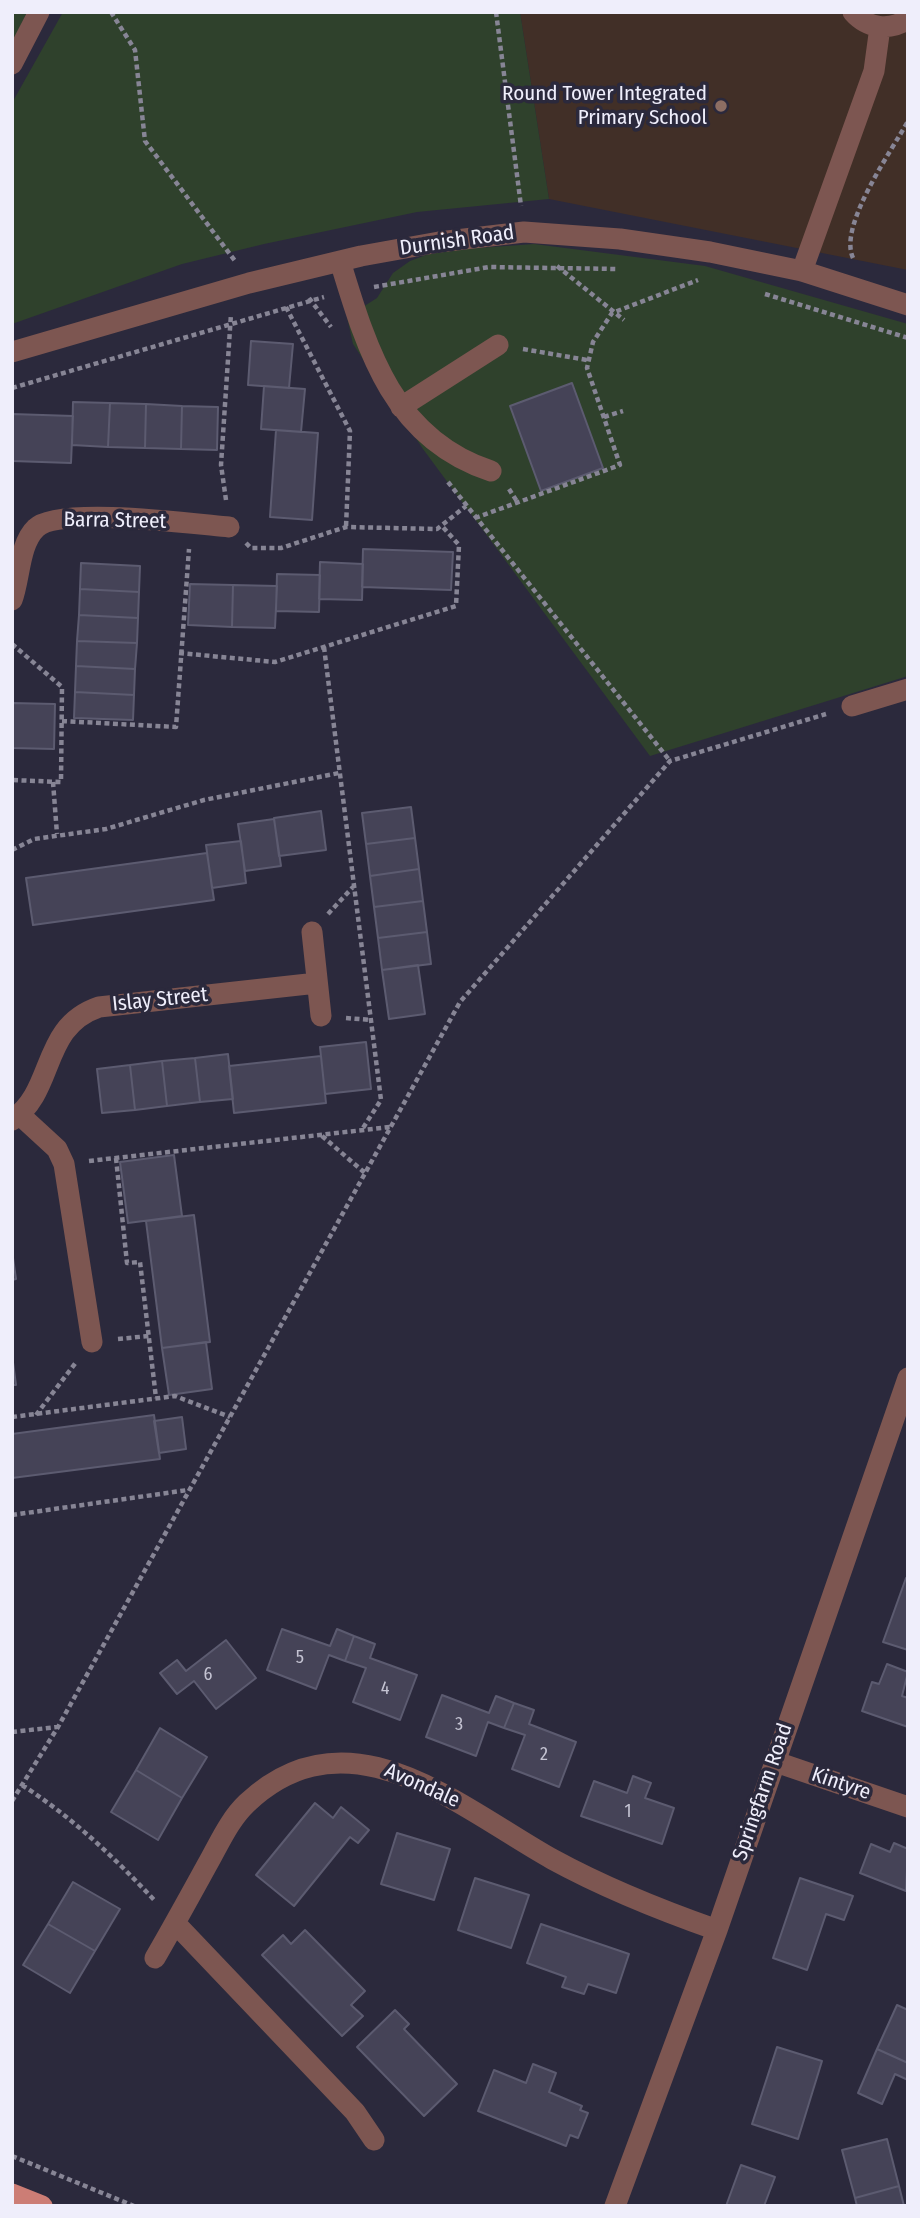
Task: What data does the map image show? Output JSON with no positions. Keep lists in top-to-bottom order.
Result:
{
  "streets": {
    "street": [
      "Durnish Road",
      "Barra Street",
      "Islay Street",
      "Kintyre",
      "Avondale",
      "Springfarm Road"
    ]
  },
  "crossings": [
    ["Kintyre", "Springfarm Road"],
    ["Avondale", "Springfarm Road"]
  ],
  "places": ["Round Tower Integrated Primary School"],
  "house_numbers": [
    "5",
    "6",
    "4",
    "3",
    "2",
    "1"
  ]
}
